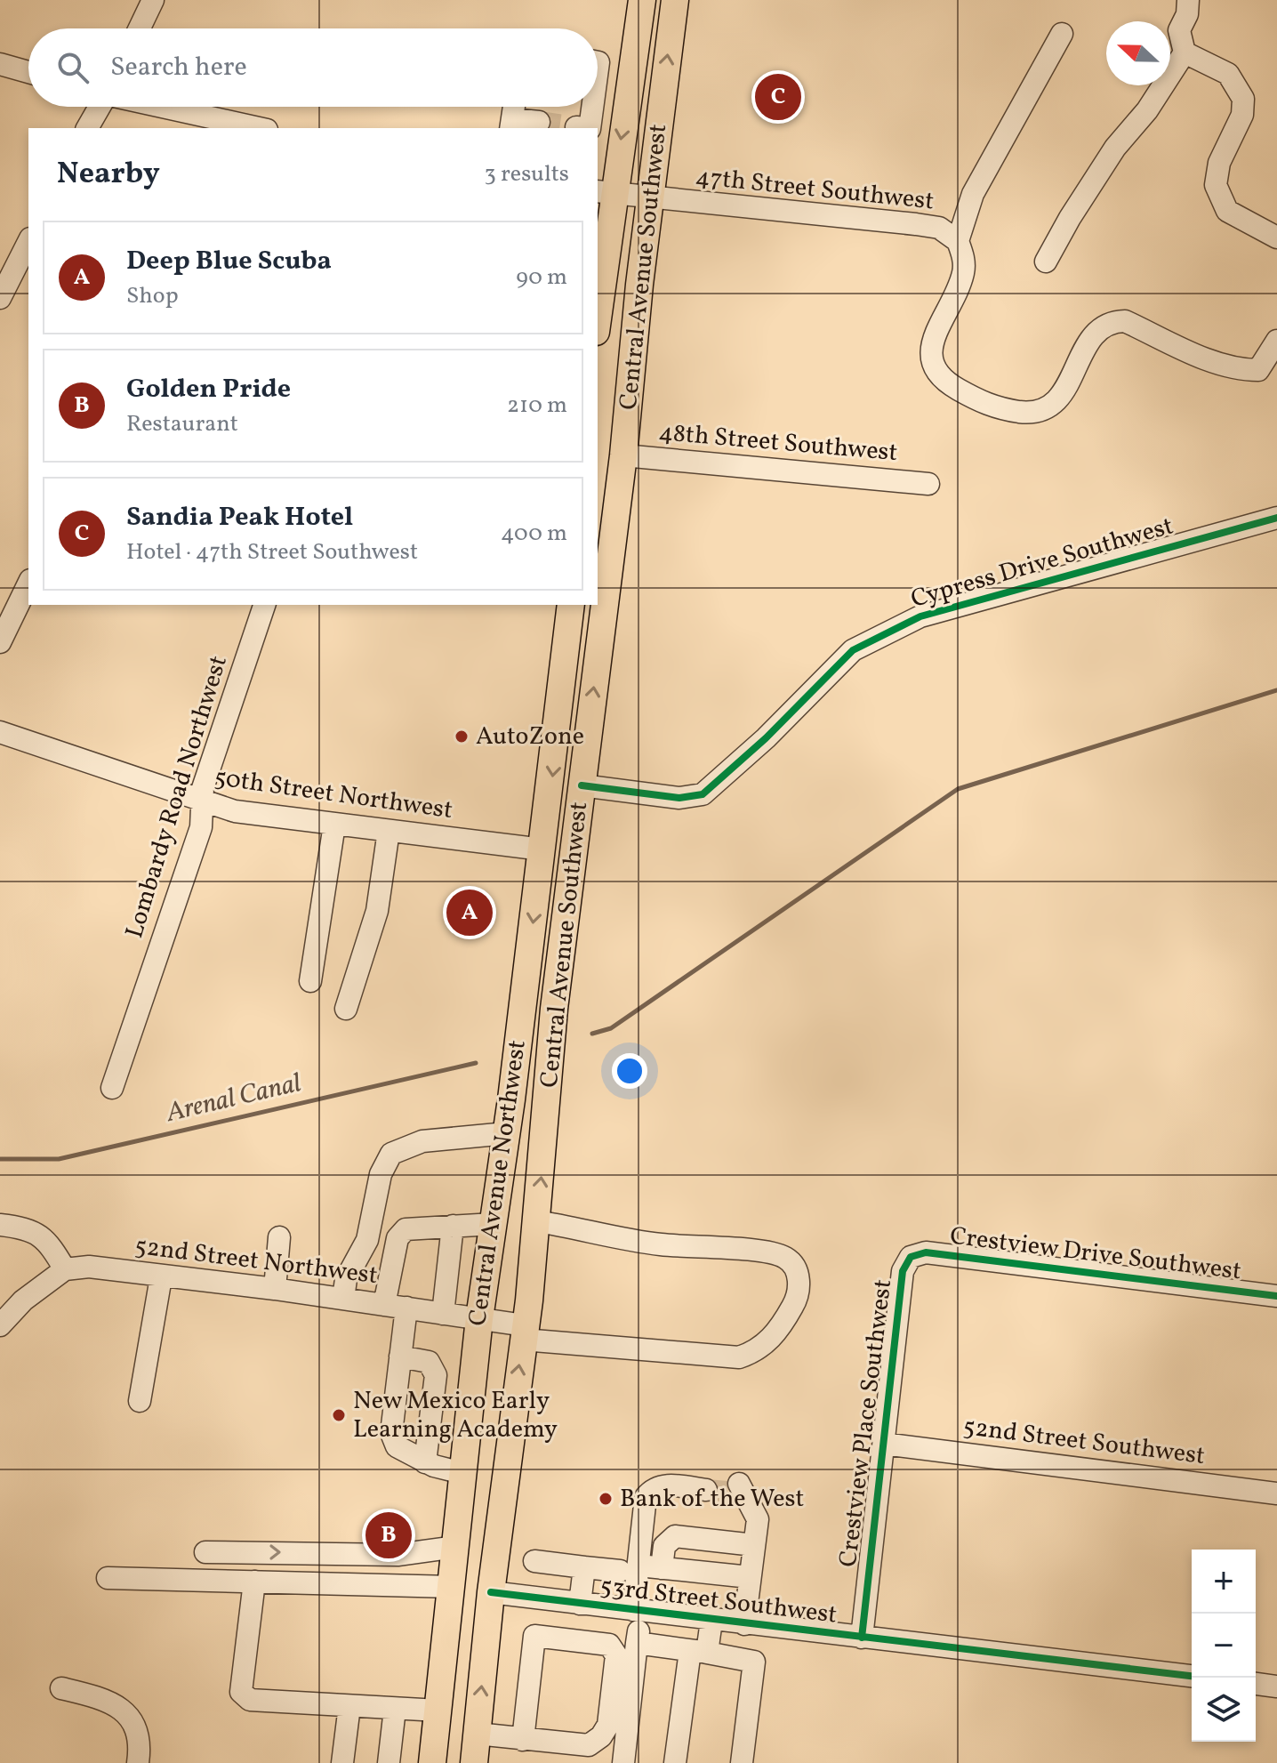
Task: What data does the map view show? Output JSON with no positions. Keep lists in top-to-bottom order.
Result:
{
  "streets": {
    "main road": ["Central Avenue Southwest", "Central Avenue Northwest"],
    "street": [
      "47th Street Southwest",
      "48th Street Southwest",
      "Cypress Drive Southwest",
      "50th Street Northwest",
      "Lombardy Road Northwest",
      "Crestview Drive Southwest",
      "52nd Street Northwest",
      "Crestview Place Southwest",
      "52nd Street Southwest",
      "53rd Street Southwest"
    ]
  },
  "crossings": [
    ["47th Street Southwest", "Central Avenue Southwest"],
    ["Central Avenue Southwest", "48th Street Southwest"],
    ["Central Avenue Southwest", "Cypress Drive Southwest"],
    ["Central Avenue Southwest", "52nd Street Northwest"],
    ["Central Avenue Southwest", "53rd Street Southwest"],
    ["50th Street Northwest", "Lombardy Road Northwest"],
    ["50th Street Northwest", "Central Avenue Northwest"],
    ["Central Avenue Northwest", "52nd Street Northwest"],
    ["Crestview Drive Southwest", "Crestview Place Southwest"],
    ["Crestview Place Southwest", "52nd Street Southwest"],
    ["Crestview Place Southwest", "53rd Street Southwest"]
  ],
  "one_way": ["Central Avenue Southwest", "Central Avenue Northwest"],
  "water": ["Arenal Canal"],
  "places": ["AutoZone", "New Mexico Early Learning Academy", "Bank of the West"],
  "north": "left",
  "page": {
    "search": "Search here",
    "pins": ["C", "A", "B"],
    "heading": ["Nearby", "3 results"],
    "list": [
      {
        "mark": "A",
        "name": "Deep Blue Scuba",
        "note": "Shop",
        "value": "90 m"
      },
      {
        "mark": "B",
        "name": "Golden Pride",
        "note": "Restaurant",
        "value": "210 m"
      },
      {
        "mark": "C",
        "name": "Sandia Peak Hotel",
        "note": "Hotel · 47th Street Southwest",
        "value": "400 m"
      }
    ],
    "map_buttons": ["+", "−"]
  }
}
